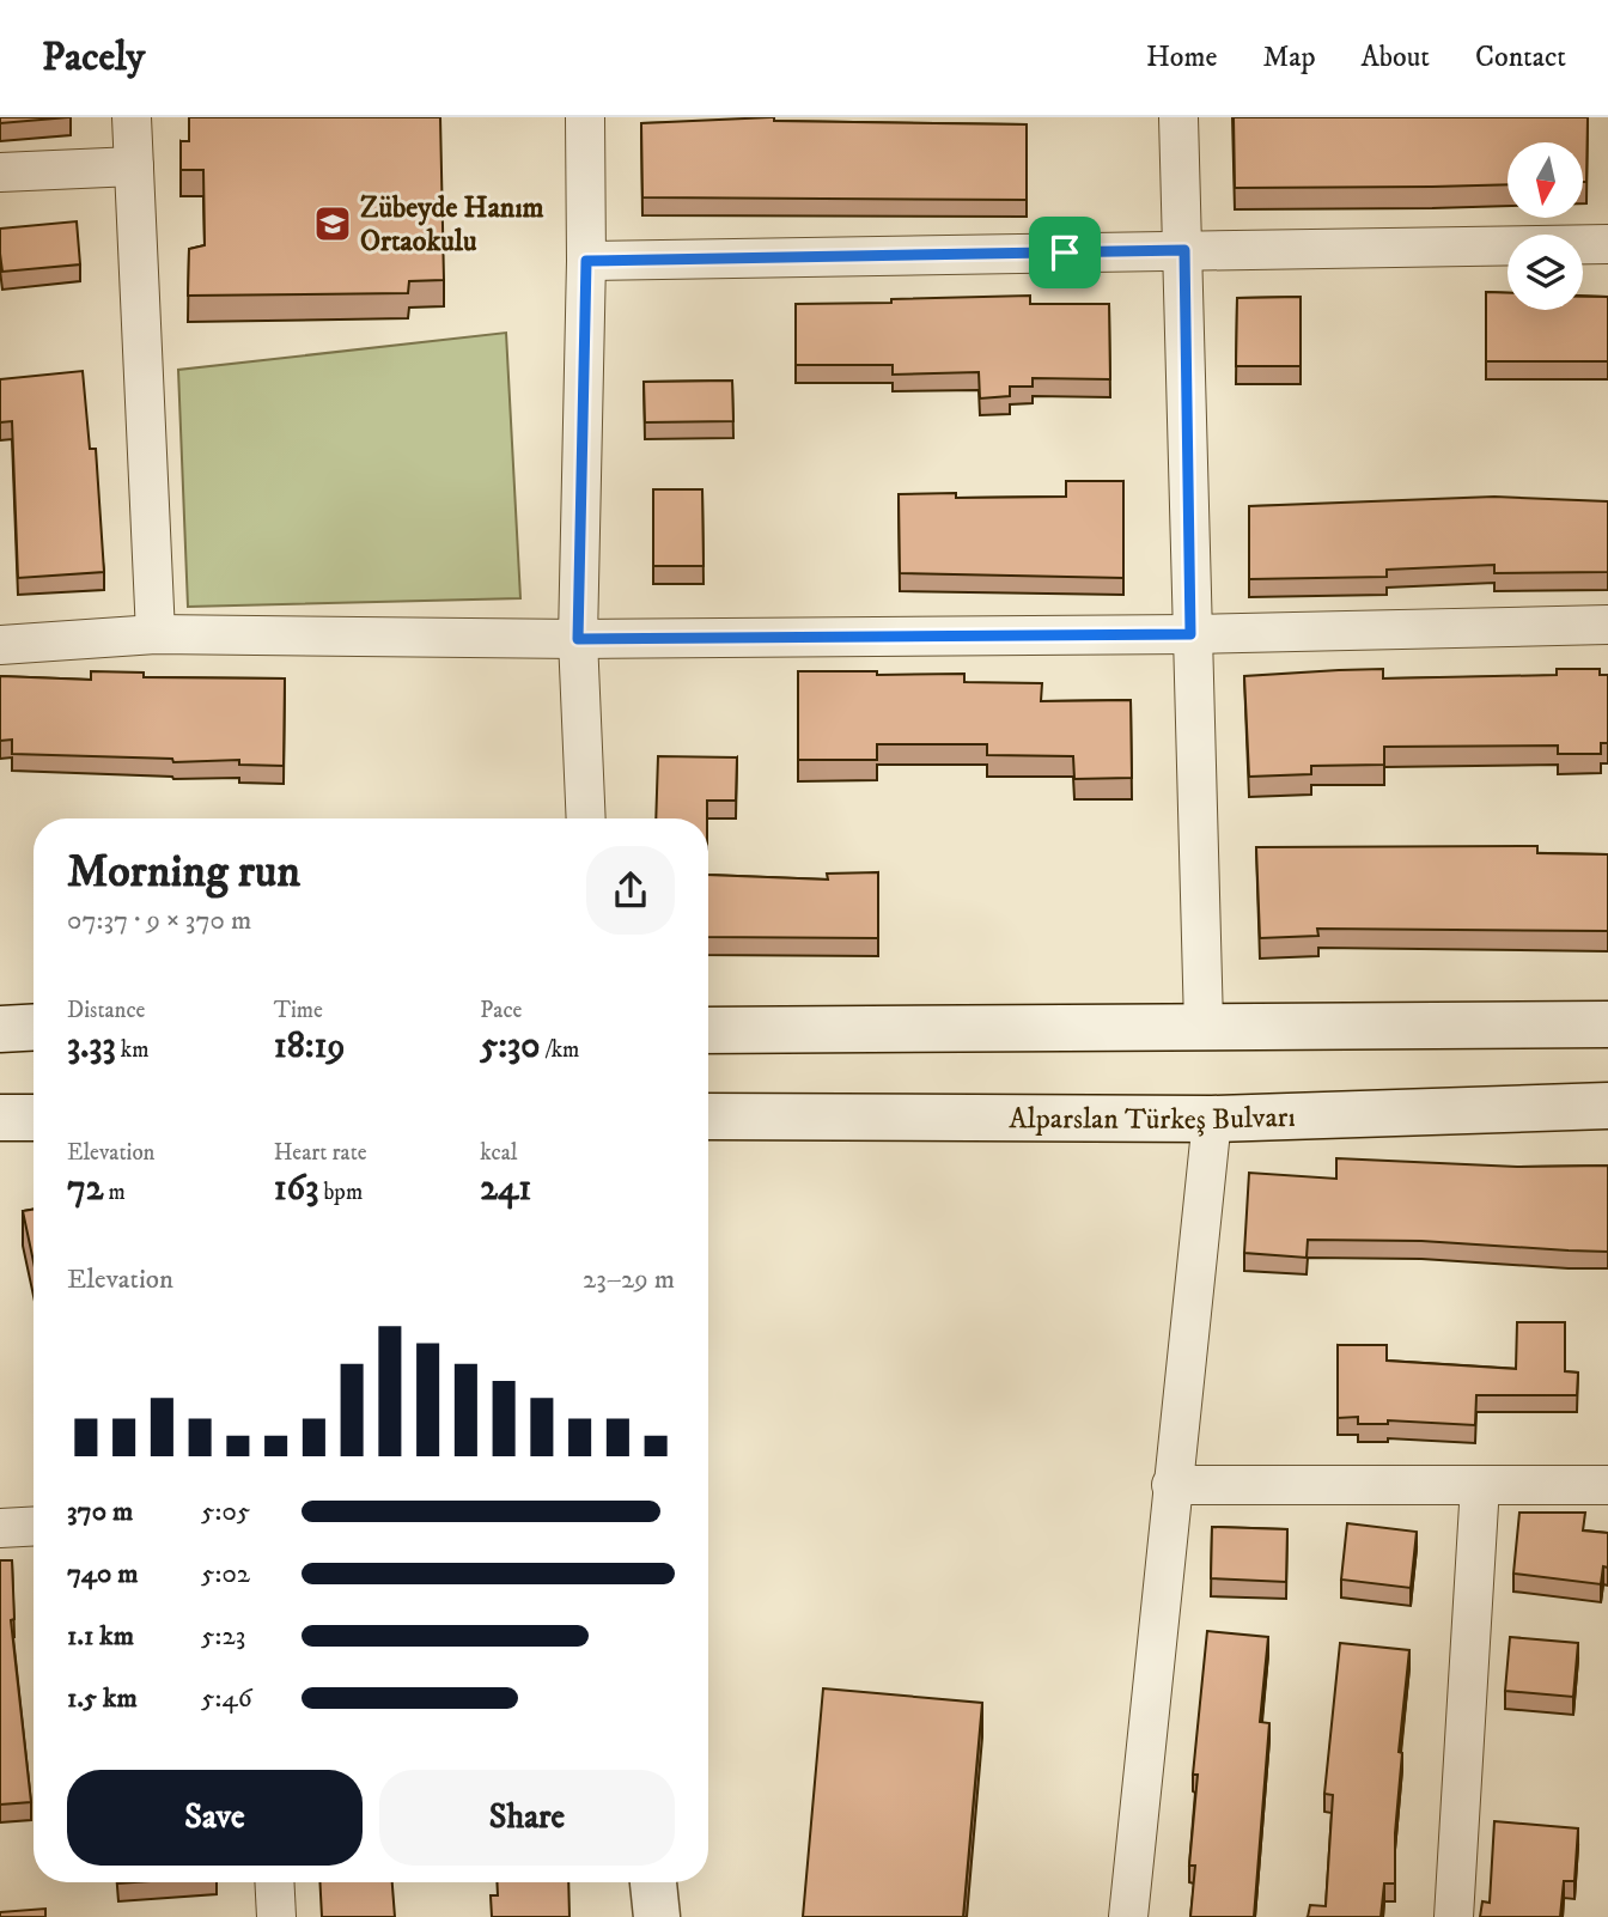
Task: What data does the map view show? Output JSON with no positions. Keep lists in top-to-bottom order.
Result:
{
  "streets": {
    "main road": ["Alparslan Türkeş Bulvarı"]
  },
  "places": {
    "school or university": ["Zübeyde Hanım Ortaokulu"]
  },
  "north": "bottom",
  "page": {
    "header": "Pacely",
    "nav": [
      "Home",
      "Map",
      "About",
      "Contact"
    ],
    "heading": ["Morning run", "07:37 · 9 × 370 m"],
    "stats": [
      ["Distance", "3.33 km"],
      ["Time", "18:19"],
      ["Pace", "5:30 /km"],
      ["Elevation", "72 m"],
      ["Heart rate", "163 bpm"],
      ["kcal", "241"]
    ],
    "chart": ["Elevation", "23–29 m"],
    "list": [
      {
        "name": "370 m",
        "note": "5:05"
      },
      {
        "name": "740 m",
        "note": "5:02"
      },
      {
        "name": "1.1 km",
        "note": "5:23"
      },
      {
        "name": "1.5 km",
        "note": "5:46"
      }
    ],
    "buttons": ["Save", "Share"]
  }
}
